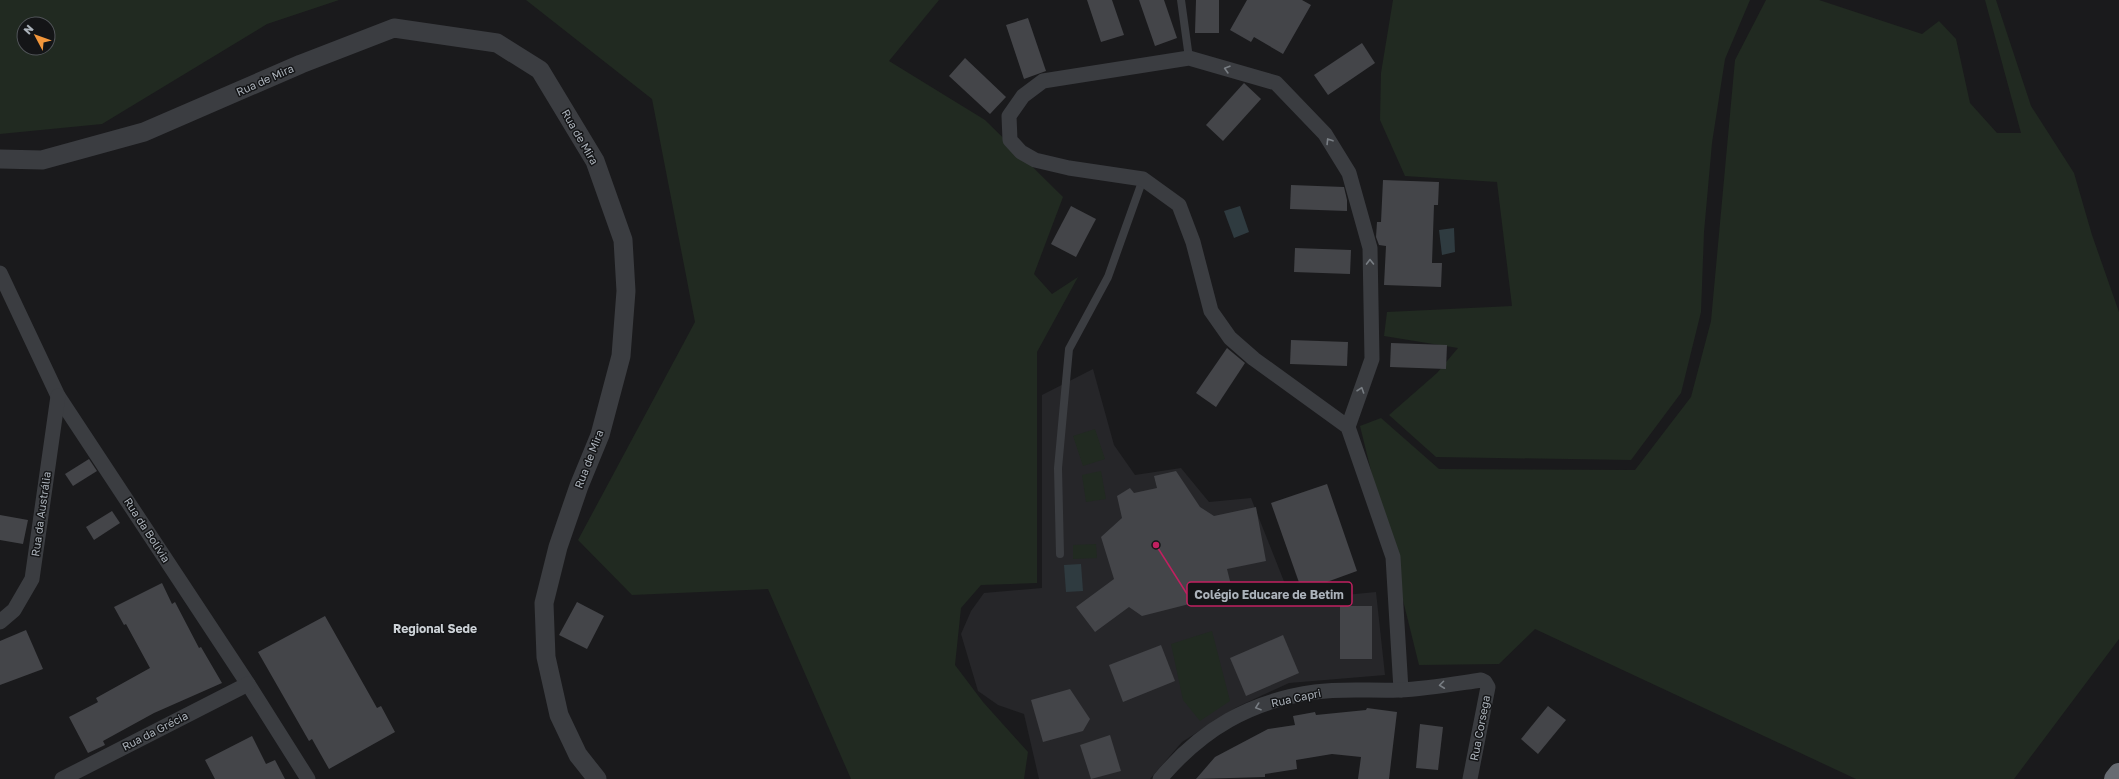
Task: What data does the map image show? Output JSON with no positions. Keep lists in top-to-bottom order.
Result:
{
  "streets": {
    "street": [
      "Rua de Mira",
      "Rua da Austrália",
      "Rua da Bolívia",
      "Rua Capri",
      "Rua Corsega",
      "Rua da Grécia"
    ]
  },
  "crossings": [
    ["Rua da Austrália", "Rua da Bolívia"],
    ["Rua da Bolívia", "Rua da Grécia"],
    ["Rua Capri", "Rua Corsega"]
  ],
  "one_way": ["Rua Capri"],
  "districts": ["Regional Sede"],
  "places": ["Colégio Educare de Betim"],
  "north": "top left"
}
